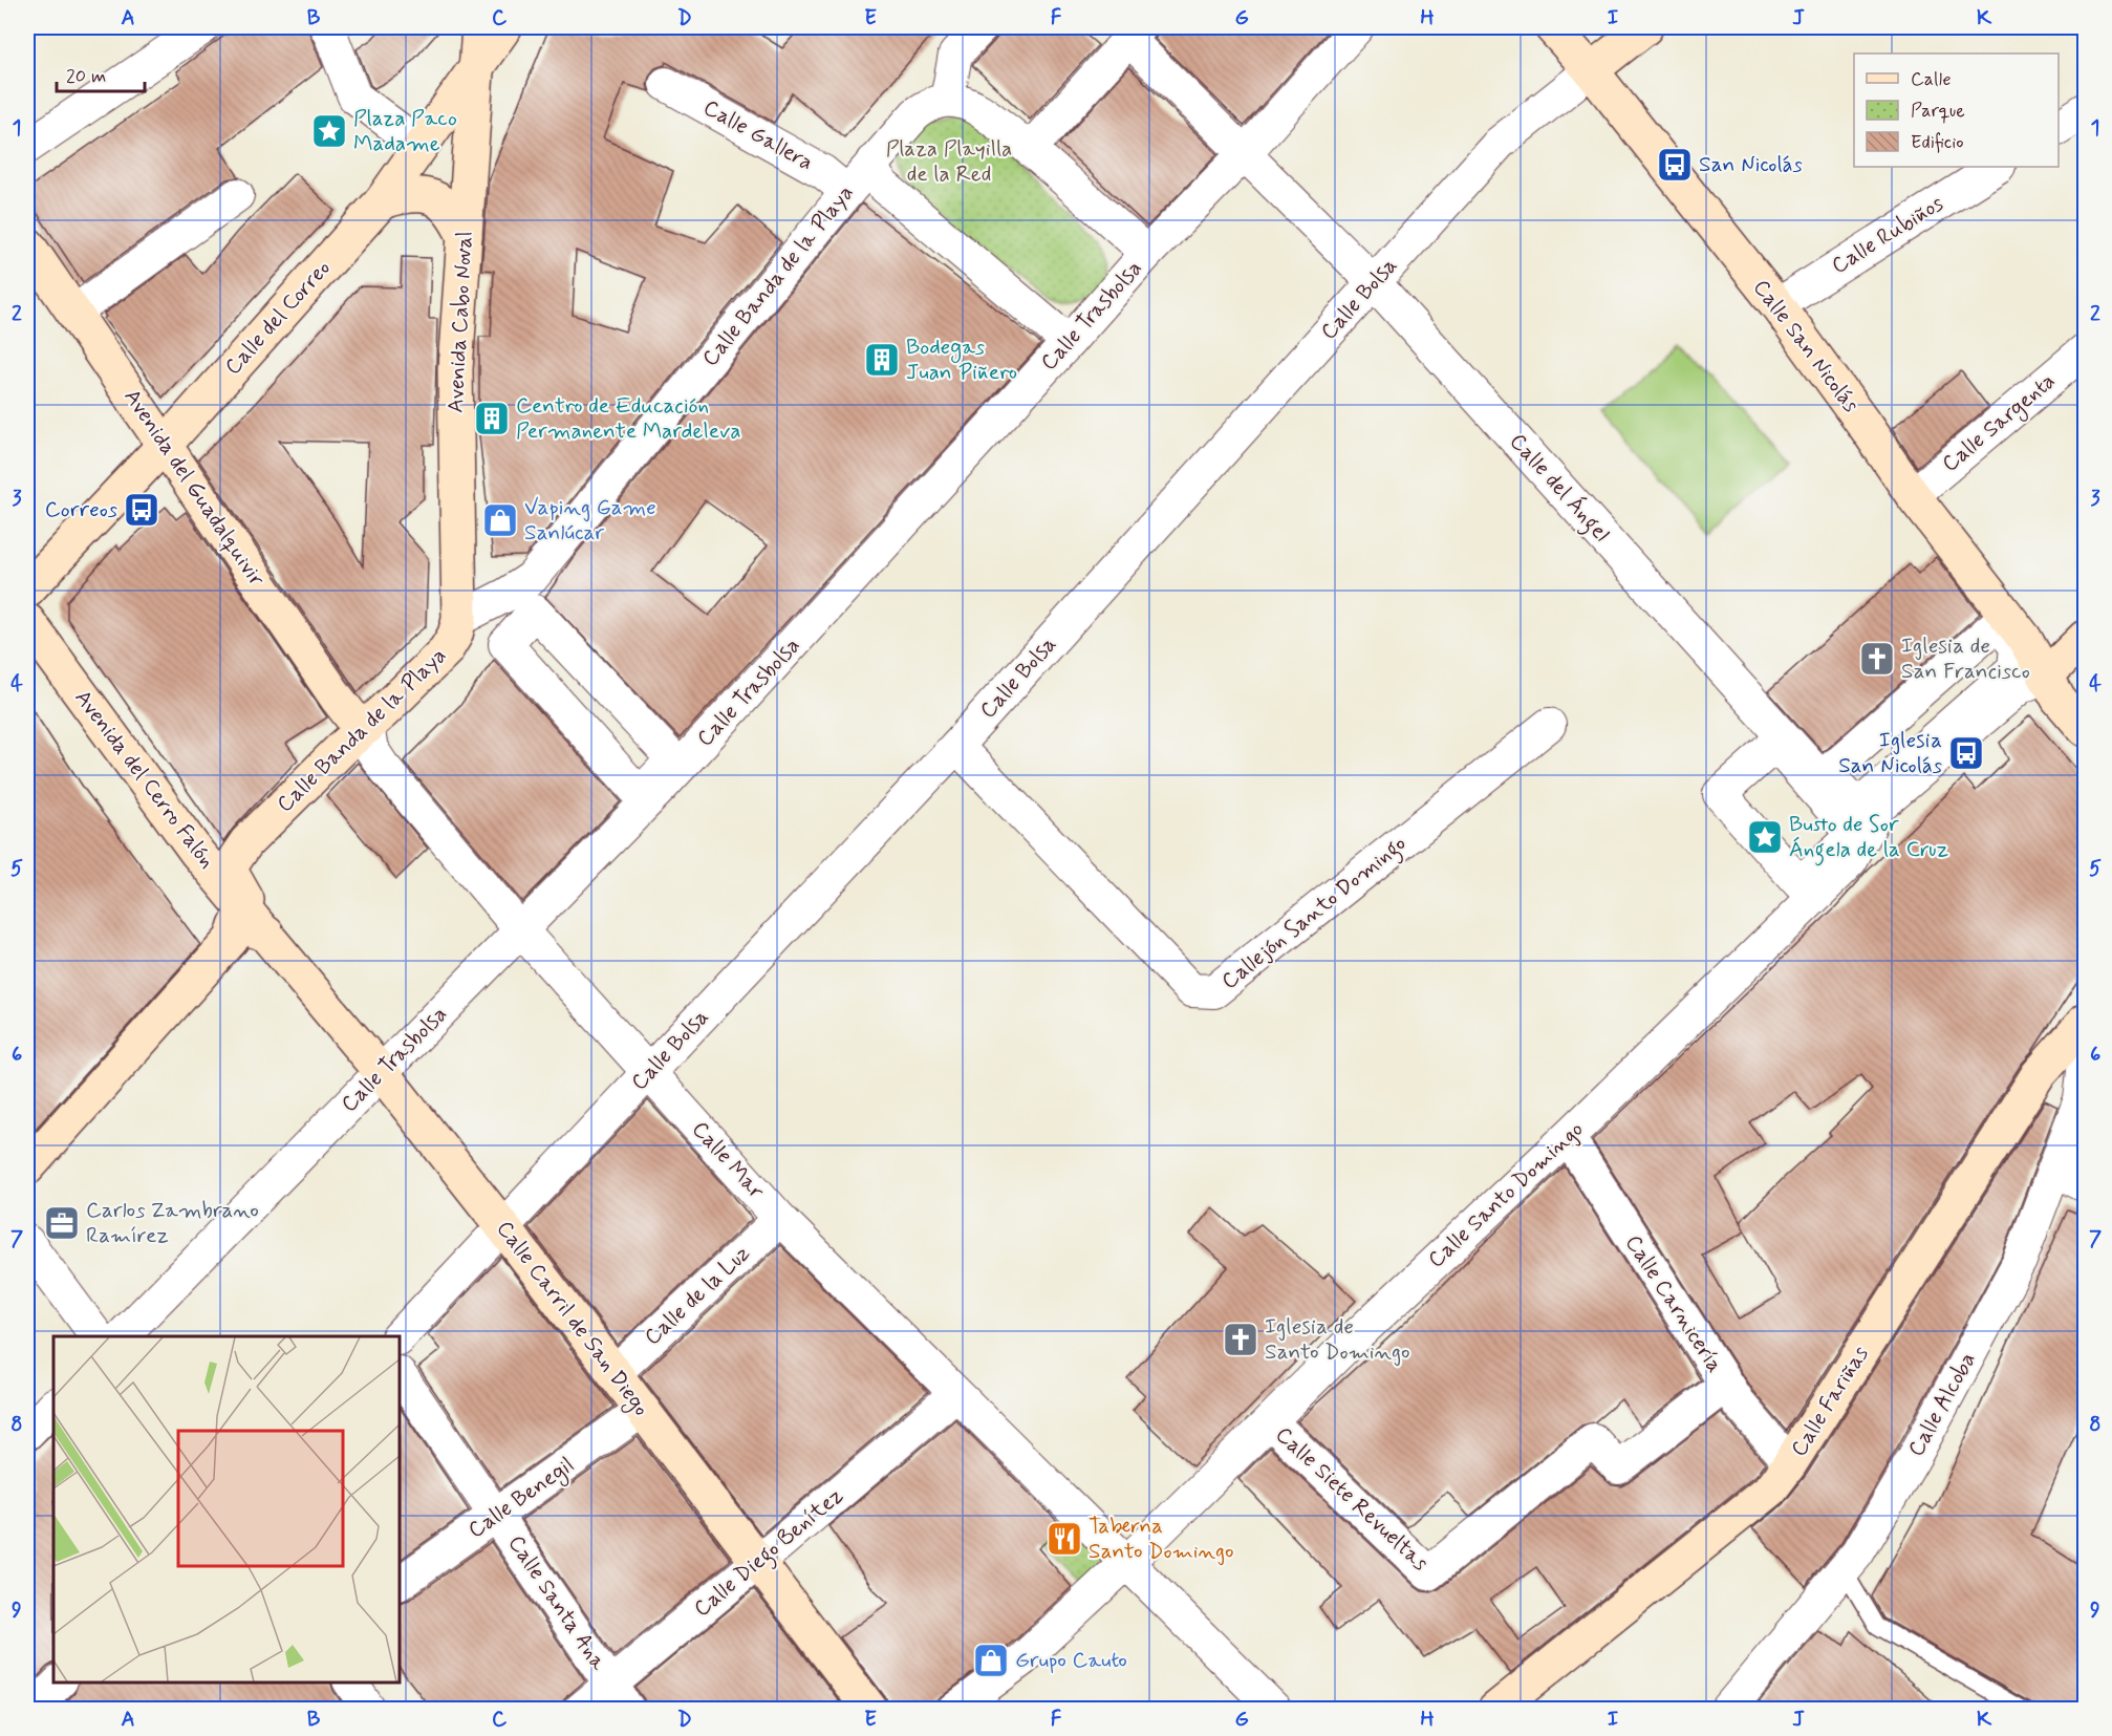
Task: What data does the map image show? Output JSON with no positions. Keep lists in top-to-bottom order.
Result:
{
  "streets": {
    "street": [
      "Calle Gallera",
      "Calle Rubiños",
      "Calle Banda de la Playa",
      "Calle Bolsa",
      "Calle Trasbolsa",
      "Calle del Correo",
      "Avenida Cabo Noval",
      "Calle San Nicolás",
      "Calle Sargenta",
      "Avenida del Guadalquivir",
      "Calle del Ángel",
      "Avenida del Cerro Falón",
      "Callejón Santo Domingo",
      "Calle Mar",
      "Calle Santo Domingo",
      "Calle de la Luz",
      "Calle Carnicería",
      "Calle Carril de San Diego",
      "Calle Fariñas",
      "Calle Alcoba",
      "Calle Benegil",
      "Calle Siete Revueltas",
      "Calle Diego Benítez",
      "Calle Santa Ana"
    ]
  },
  "crossings": [
    ["Calle Gallera", "Calle Banda de la Playa"],
    ["Calle Rubiños", "Calle San Nicolás"],
    ["Calle Banda de la Playa", "Avenida Cabo Noval"],
    ["Calle Banda de la Playa", "Avenida del Guadalquivir"],
    ["Calle Banda de la Playa", "Avenida del Cerro Falón"],
    ["Calle Banda de la Playa", "Calle Mar"],
    ["Calle Banda de la Playa", "Calle Carril de San Diego"],
    ["Calle Bolsa", "Calle San Nicolás"],
    ["Calle Bolsa", "Calle del Ángel"],
    ["Calle Bolsa", "Callejón Santo Domingo"],
    ["Calle Bolsa", "Calle Mar"],
    ["Calle Bolsa", "Calle Carril de San Diego"],
    ["Calle Trasbolsa", "Calle del Ángel"],
    ["Calle Trasbolsa", "Calle Mar"],
    ["Calle Trasbolsa", "Calle Carril de San Diego"],
    ["Calle del Correo", "Avenida Cabo Noval"],
    ["Calle del Correo", "Avenida del Guadalquivir"],
    ["Calle San Nicolás", "Calle Sargenta"],
    ["Calle San Nicolás", "Calle Santo Domingo"],
    ["Avenida del Guadalquivir", "Calle Mar"],
    ["Calle del Ángel", "Calle Santo Domingo"],
    ["Avenida del Cerro Falón", "Calle Carril de San Diego"],
    ["Calle Mar", "Calle Santo Domingo"],
    ["Calle Mar", "Calle de la Luz"],
    ["Calle Mar", "Calle Diego Benítez"],
    ["Calle Santo Domingo", "Calle Carnicería"],
    ["Calle Santo Domingo", "Calle Siete Revueltas"],
    ["Calle de la Luz", "Calle Carril de San Diego"],
    ["Calle Carnicería", "Calle Fariñas"],
    ["Calle Carnicería", "Calle Siete Revueltas"],
    ["Calle Carril de San Diego", "Calle Benegil"],
    ["Calle Carril de San Diego", "Calle Diego Benítez"],
    ["Calle Benegil", "Calle Santa Ana"],
    ["Calle Diego Benítez", "Calle Santa Ana"]
  ],
  "parks": ["Plaza Playilla de la Red"],
  "places": {
    "place": ["Plaza Paco Madame", "Busto de Sor Ángela de la Cruz"],
    "bus stop": ["San Nicolás", "Correos", "Iglesia San Nicolás"],
    "building": ["Bodegas Juan Piñero", "Centro de Educación Permanente Mardeleva"],
    "shop": ["Vaping Game Sanlúcar", "Grupo Cauto"],
    "church": ["Iglesia de San Francisco", "Iglesia de Santo Domingo"],
    "office": ["Carlos Zambrano Ramírez"],
    "restaurant": ["Taberna Santo Domingo"]
  },
  "legend": ["Calle", "Parque", "Edificio"],
  "scale_bar": "20 m",
  "grid": {
    "columns": [
      "A",
      "B",
      "C",
      "D",
      "E",
      "F",
      "G",
      "H",
      "I",
      "J",
      "K"
    ],
    "rows": [
      "1",
      "2",
      "3",
      "4",
      "5",
      "6",
      "7",
      "8",
      "9"
    ]
  }
}
